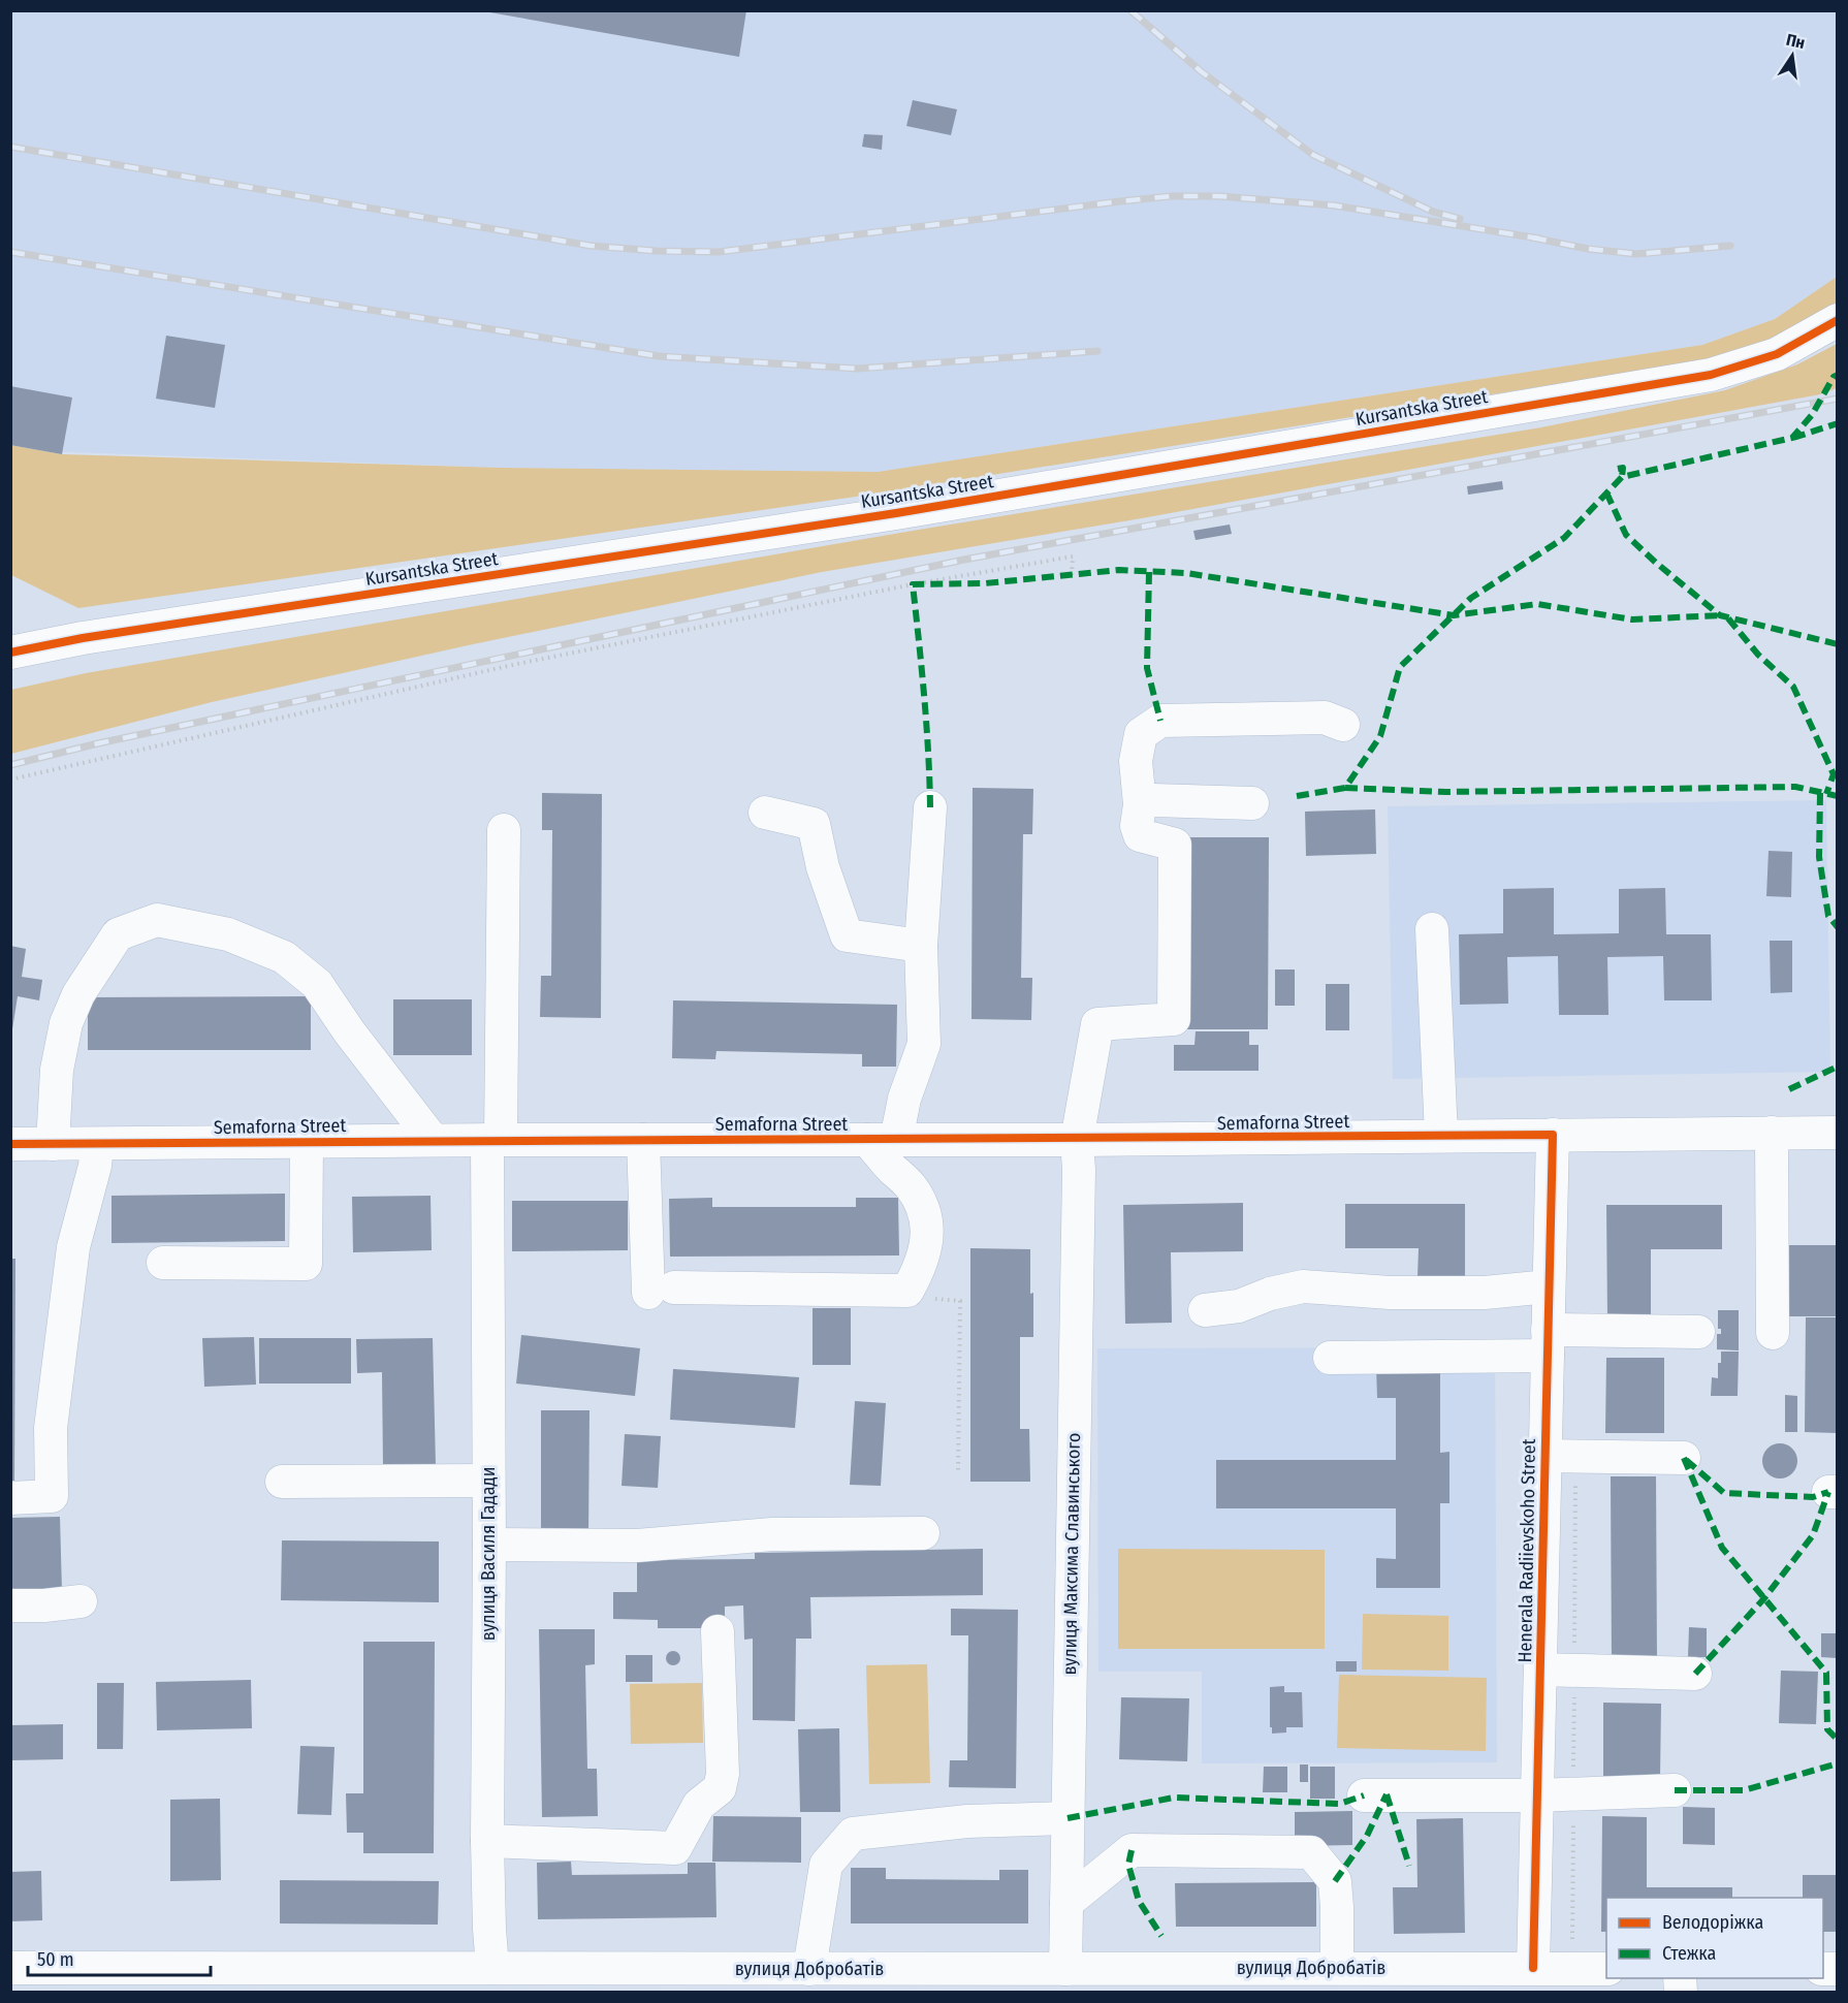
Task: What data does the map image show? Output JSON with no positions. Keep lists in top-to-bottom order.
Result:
{
  "streets": {
    "street": [
      "Kursantska Street",
      "Semaforna Street",
      "Henerala Radiievskoho Street",
      "вулиця Василя Гадади",
      "вулиця Максима Славинського",
      "вулиця Добробатів"
    ]
  },
  "crossings": [
    ["Semaforna Street", "Henerala Radiievskoho Street"],
    ["Semaforna Street", "вулиця Василя Гадади"],
    ["Semaforna Street", "вулиця Максима Славинського"],
    ["Henerala Radiievskoho Street", "вулиця Добробатів"],
    ["вулиця Василя Гадади", "вулиця Добробатів"],
    ["вулиця Максима Славинського", "вулиця Добробатів"]
  ],
  "legend": ["Велодоріжка", "Стежка"],
  "scale_bar": "50 m",
  "north": "top"
}
